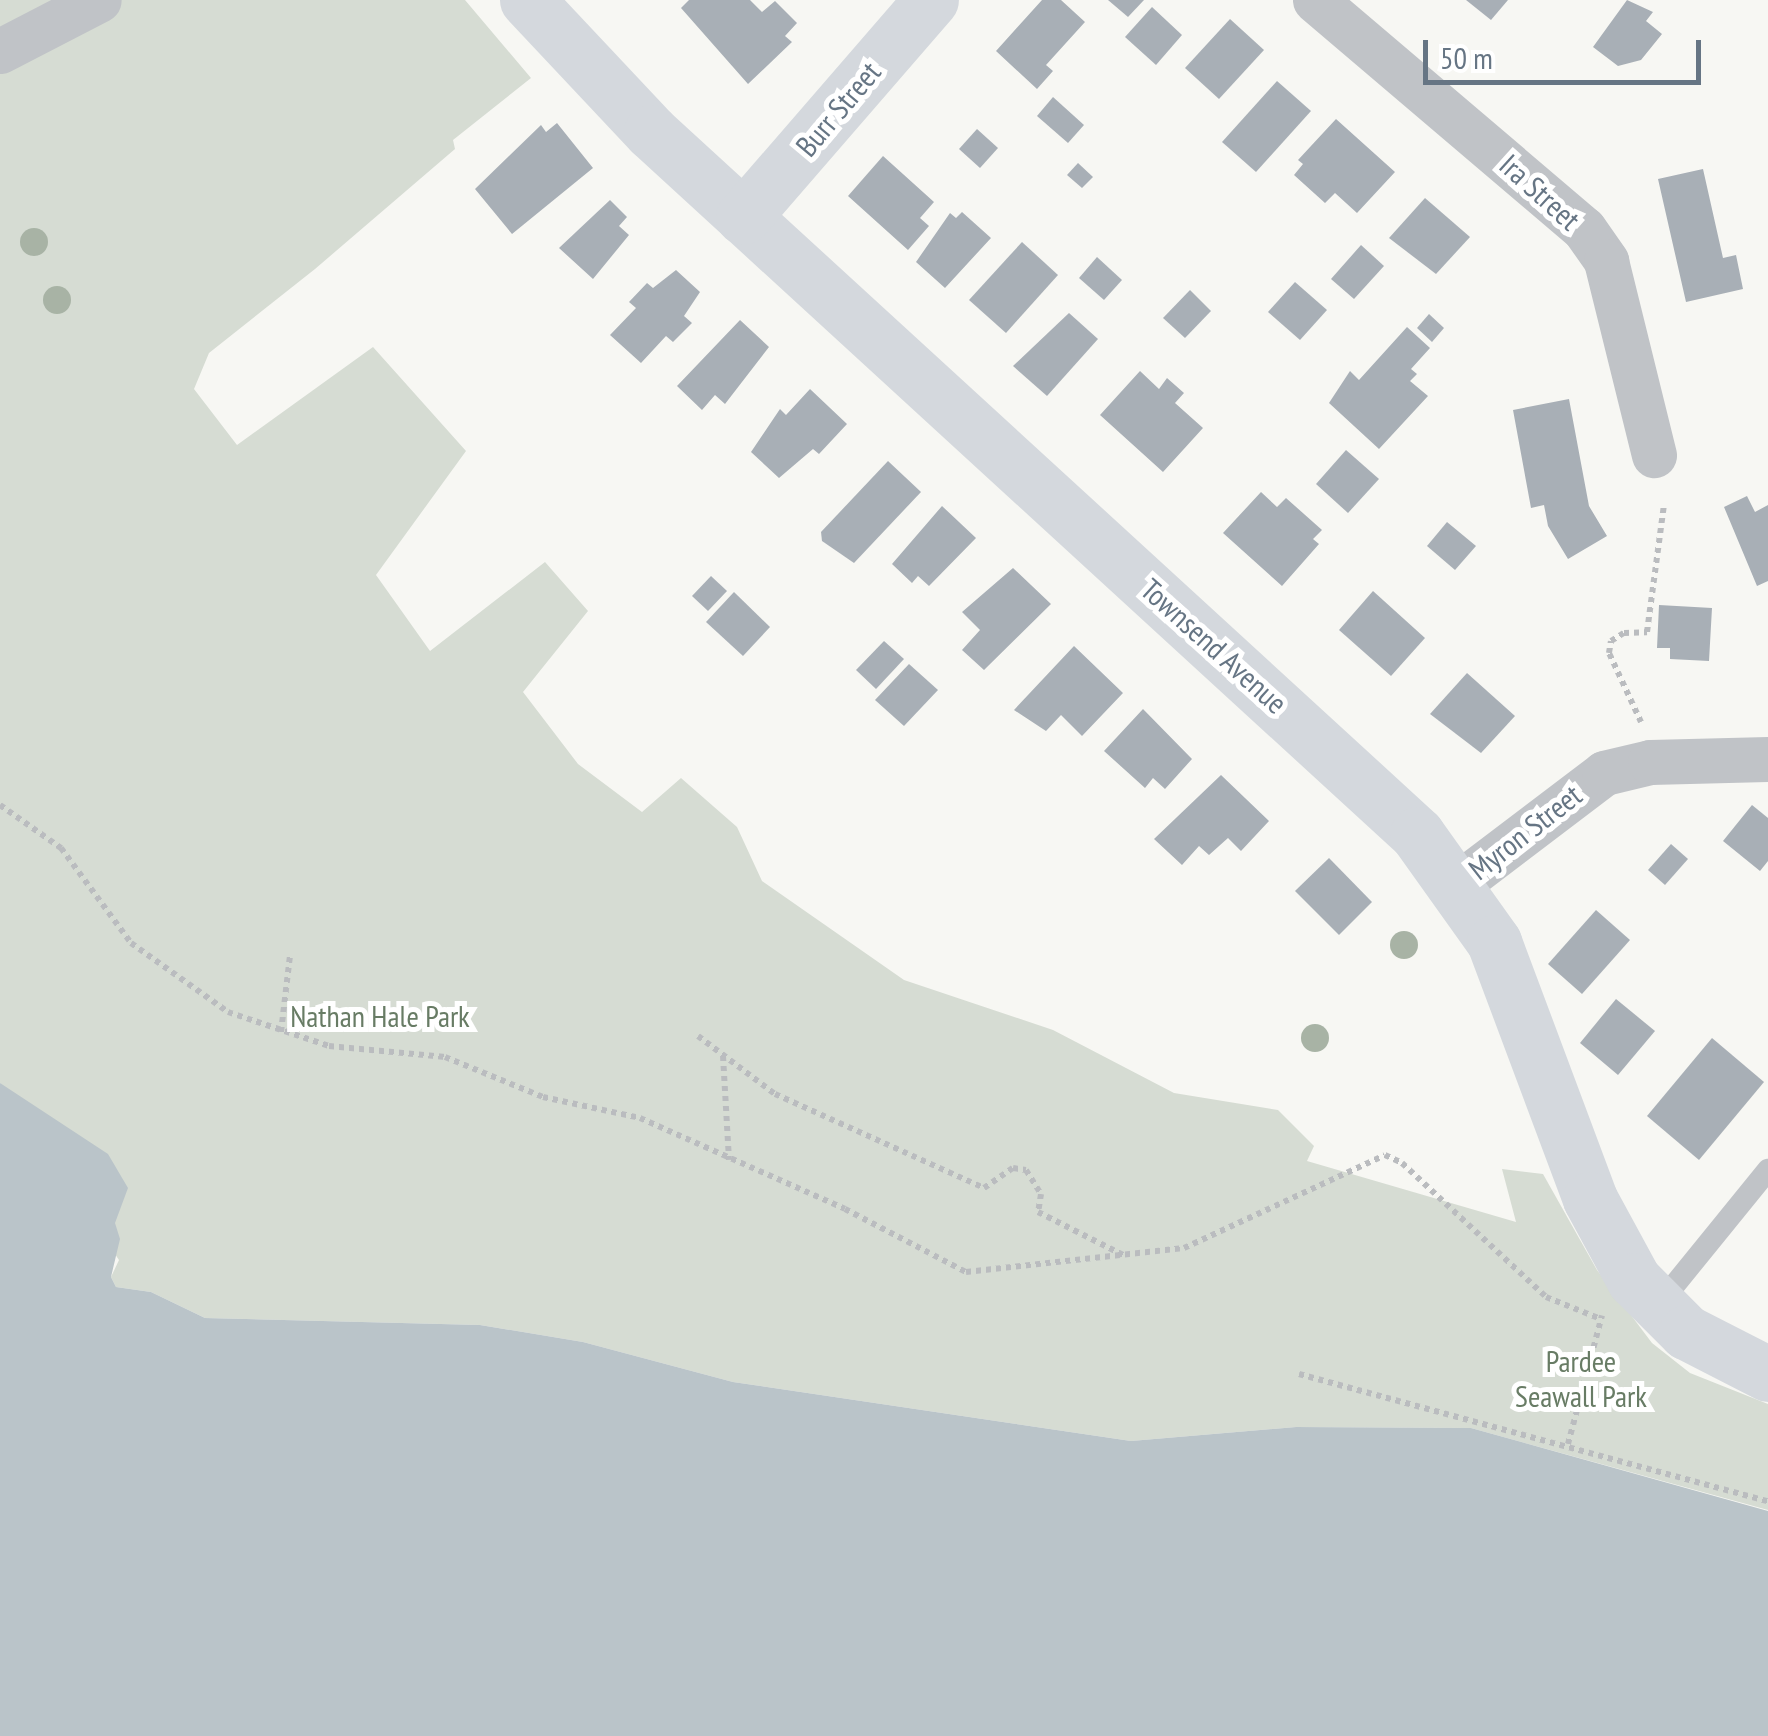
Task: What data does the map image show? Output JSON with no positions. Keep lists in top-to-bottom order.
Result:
{
  "streets": {
    "main road": ["Burr Street", "Townsend Avenue"],
    "street": ["Ira Street", "Myron Street"]
  },
  "crossings": [
    ["Burr Street", "Townsend Avenue"],
    ["Townsend Avenue", "Myron Street"]
  ],
  "parks": ["Nathan Hale Park", "Pardee Seawall Park"],
  "scale_bar": "50 m"
}
